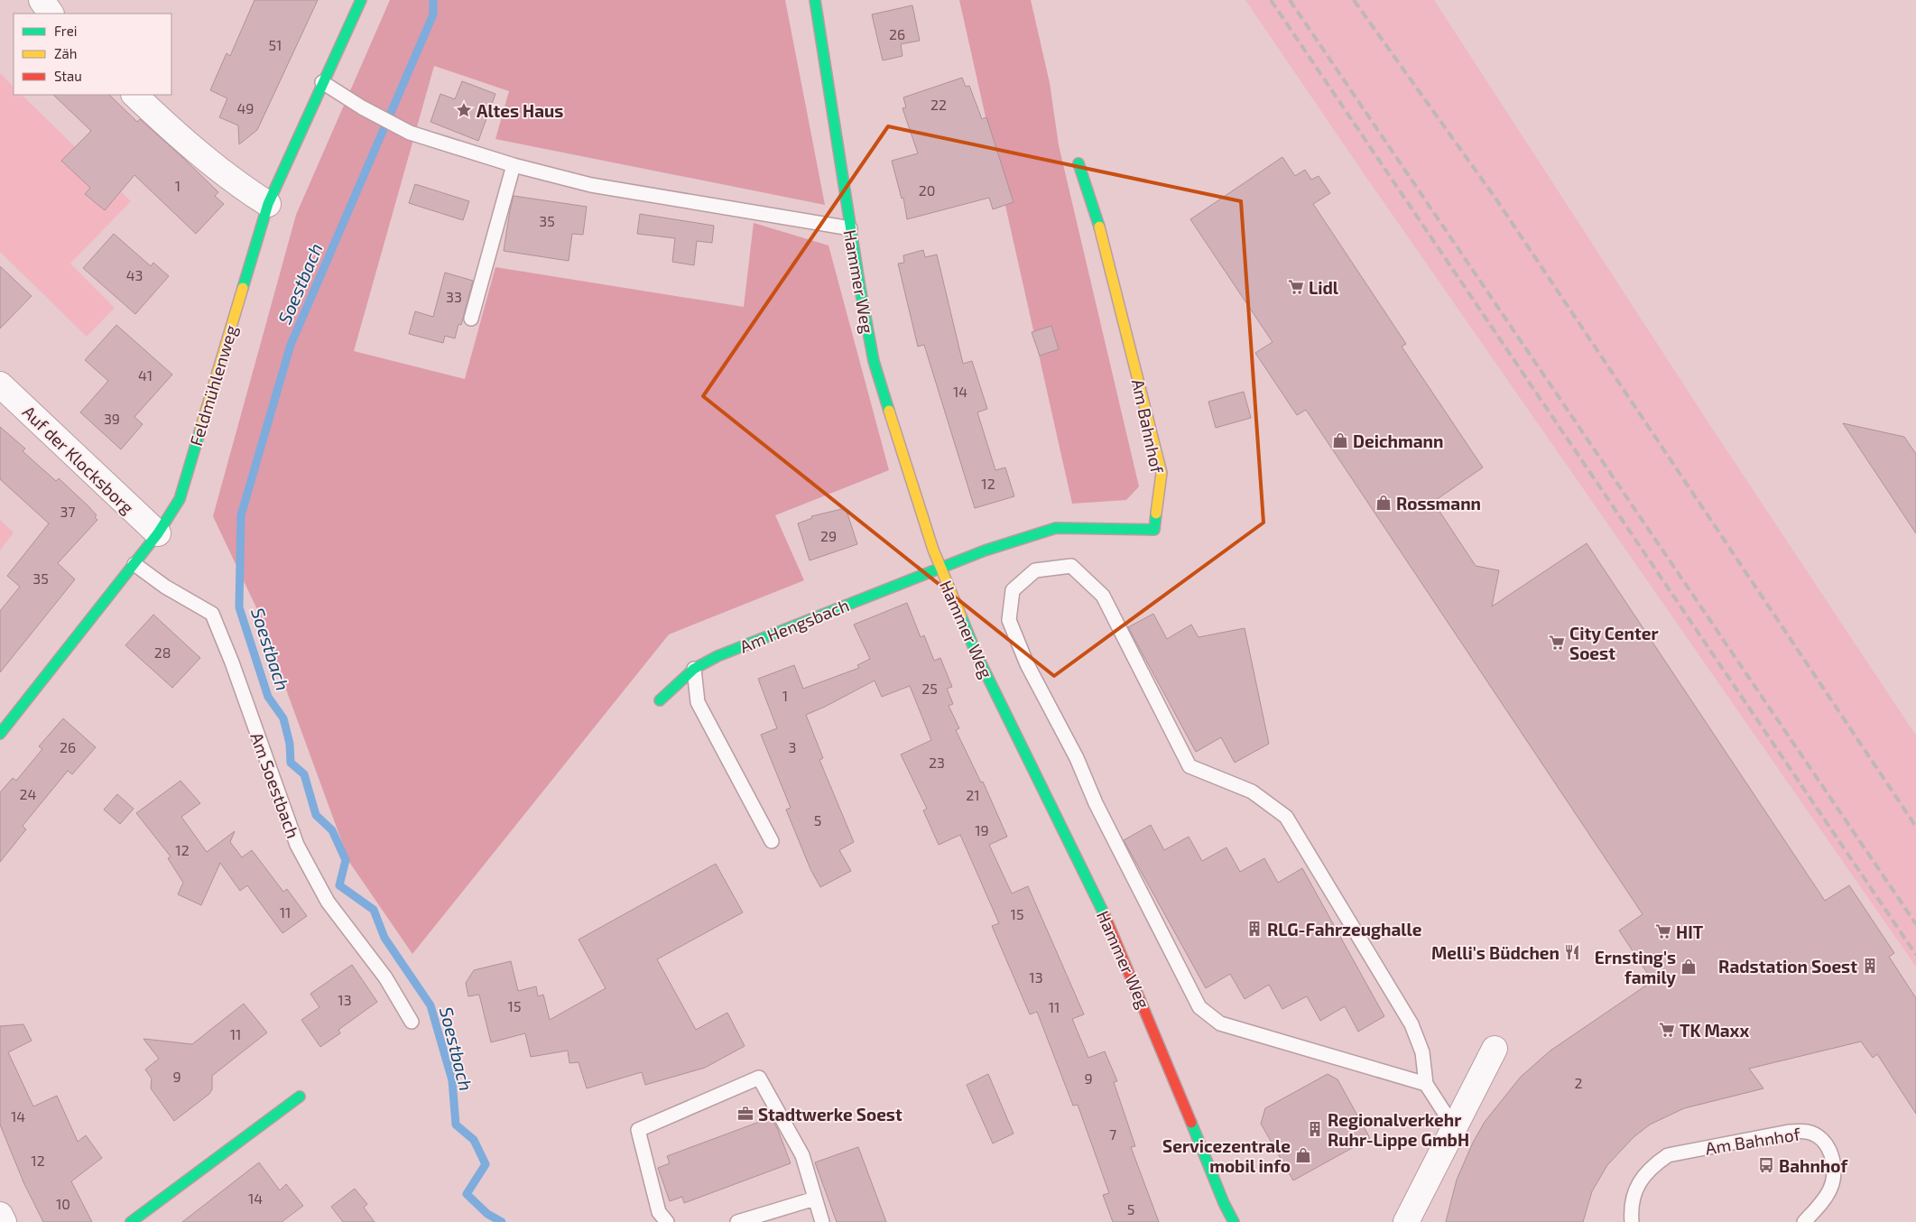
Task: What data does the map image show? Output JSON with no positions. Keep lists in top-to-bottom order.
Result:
{
  "streets": {
    "street": [
      "Hammer Weg",
      "Feldmühlenweg",
      "Am Bahnhof",
      "Auf der Klocksborg",
      "Am Hengsbach"
    ],
    "lane": ["Am Soestbach"]
  },
  "crossings": [
    ["Hammer Weg", "Am Bahnhof"],
    ["Hammer Weg", "Am Hengsbach"],
    ["Feldmühlenweg", "Auf der Klocksborg"],
    ["Feldmühlenweg", "Am Soestbach"],
    ["Am Bahnhof", "Am Hengsbach"]
  ],
  "water": ["Soestbach"],
  "places": {
    "place": ["Altes Haus"],
    "supermarket": [
      "Lidl",
      "City Center Soest",
      "HIT",
      "TK Maxx"
    ],
    "shop": [
      "Deichmann",
      "Rossmann",
      "Ernsting's family",
      "Servicezentrale mobil info"
    ],
    "building": ["RLG-Fahrzeughalle", "Radstation Soest", "Regionalverkehr Ruhr-Lippe GmbH"],
    "restaurant": ["Melli's Büdchen"],
    "office": ["Stadtwerke Soest"],
    "bus stop": ["Bahnhof"]
  },
  "house_numbers": [
    "26",
    "51",
    "22",
    "49",
    "1",
    "20",
    "35",
    "43",
    "33",
    "41",
    "14",
    "39",
    "12",
    "37",
    "29",
    "35",
    "28",
    "25",
    "1",
    "26",
    "3",
    "23",
    "24",
    "21",
    "5",
    "19",
    "12",
    "11",
    "15",
    "13",
    "13",
    "15",
    "11",
    "11",
    "9",
    "9",
    "2",
    "14",
    "7",
    "12",
    "14",
    "10",
    "5"
  ],
  "legend": ["Frei", "Zäh", "Stau"]
}
